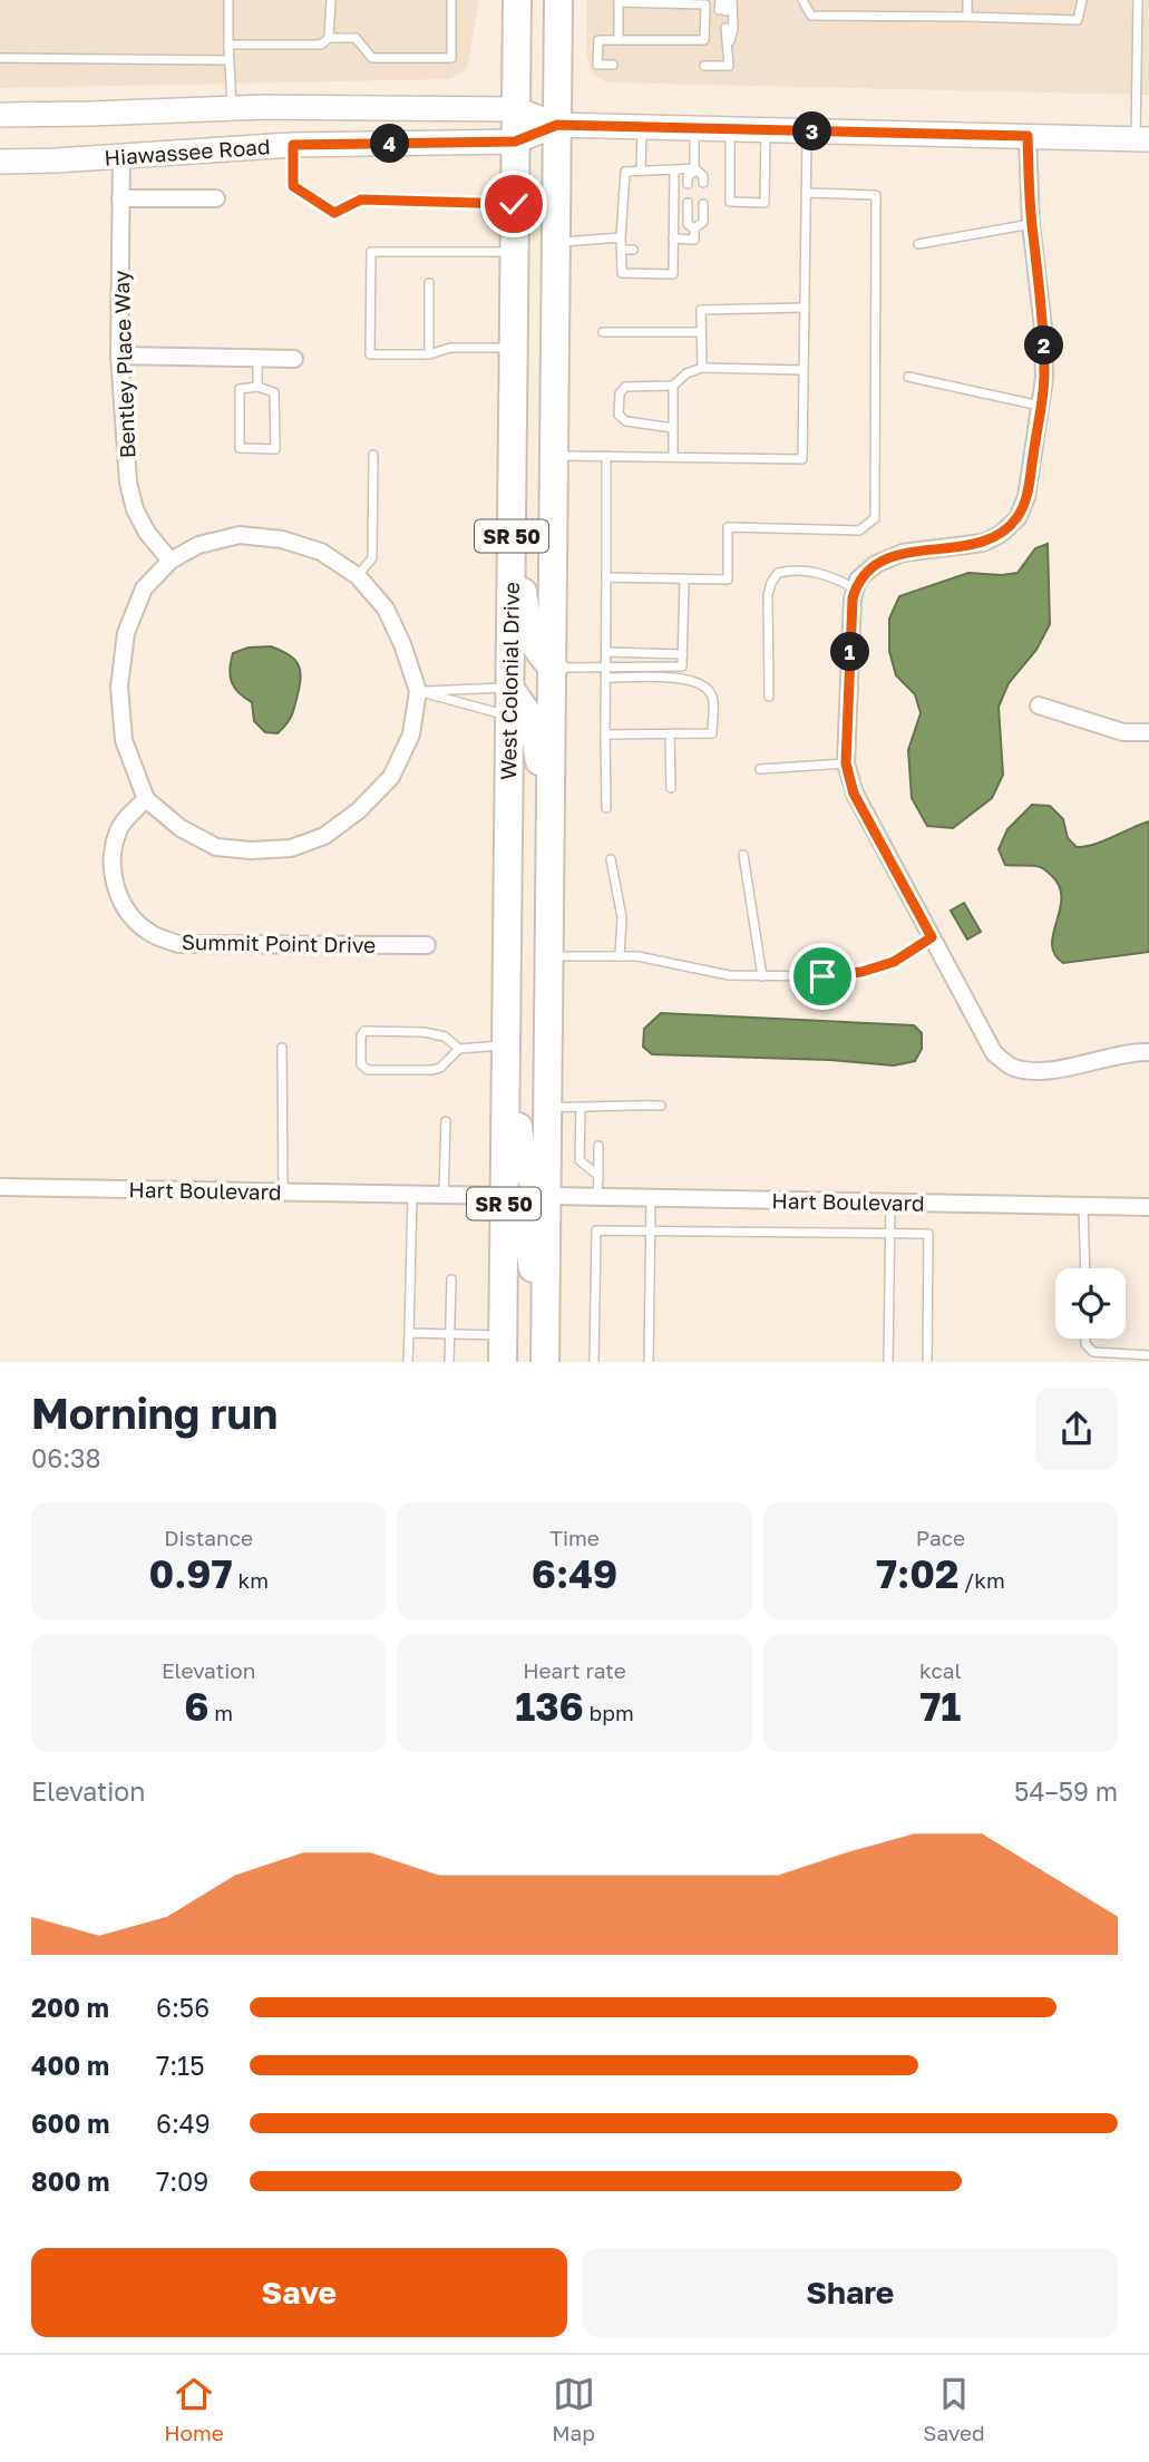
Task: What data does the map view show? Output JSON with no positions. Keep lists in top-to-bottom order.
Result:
{
  "streets": {
    "highway": ["SR 50", "West Colonial Drive"],
    "main road": ["Hiawassee Road"],
    "street": ["Bentley Place Way", "Summit Point Drive", "Hart Boulevard"]
  },
  "crossings": [
    ["Hiawassee Road", "Bentley Place Way"],
    ["Hiawassee Road", "West Colonial Drive"],
    ["West Colonial Drive", "Hart Boulevard"]
  ],
  "page": {
    "pins": [
      "3",
      "4",
      "2",
      "1"
    ],
    "heading": ["Morning run", "06:38"],
    "stats": [
      ["Distance", "0.97 km"],
      ["Time", "6:49"],
      ["Pace", "7:02 /km"],
      ["Elevation", "6 m"],
      ["Heart rate", "136 bpm"],
      ["kcal", "71"]
    ],
    "chart": ["Elevation", "54–59 m"],
    "list": [
      {
        "name": "200 m",
        "note": "6:56"
      },
      {
        "name": "400 m",
        "note": "7:15"
      },
      {
        "name": "600 m",
        "note": "6:49"
      },
      {
        "name": "800 m",
        "note": "7:09"
      }
    ],
    "buttons": ["Save", "Share"],
    "tabs": ["Home", "Map", "Saved"]
  }
}
